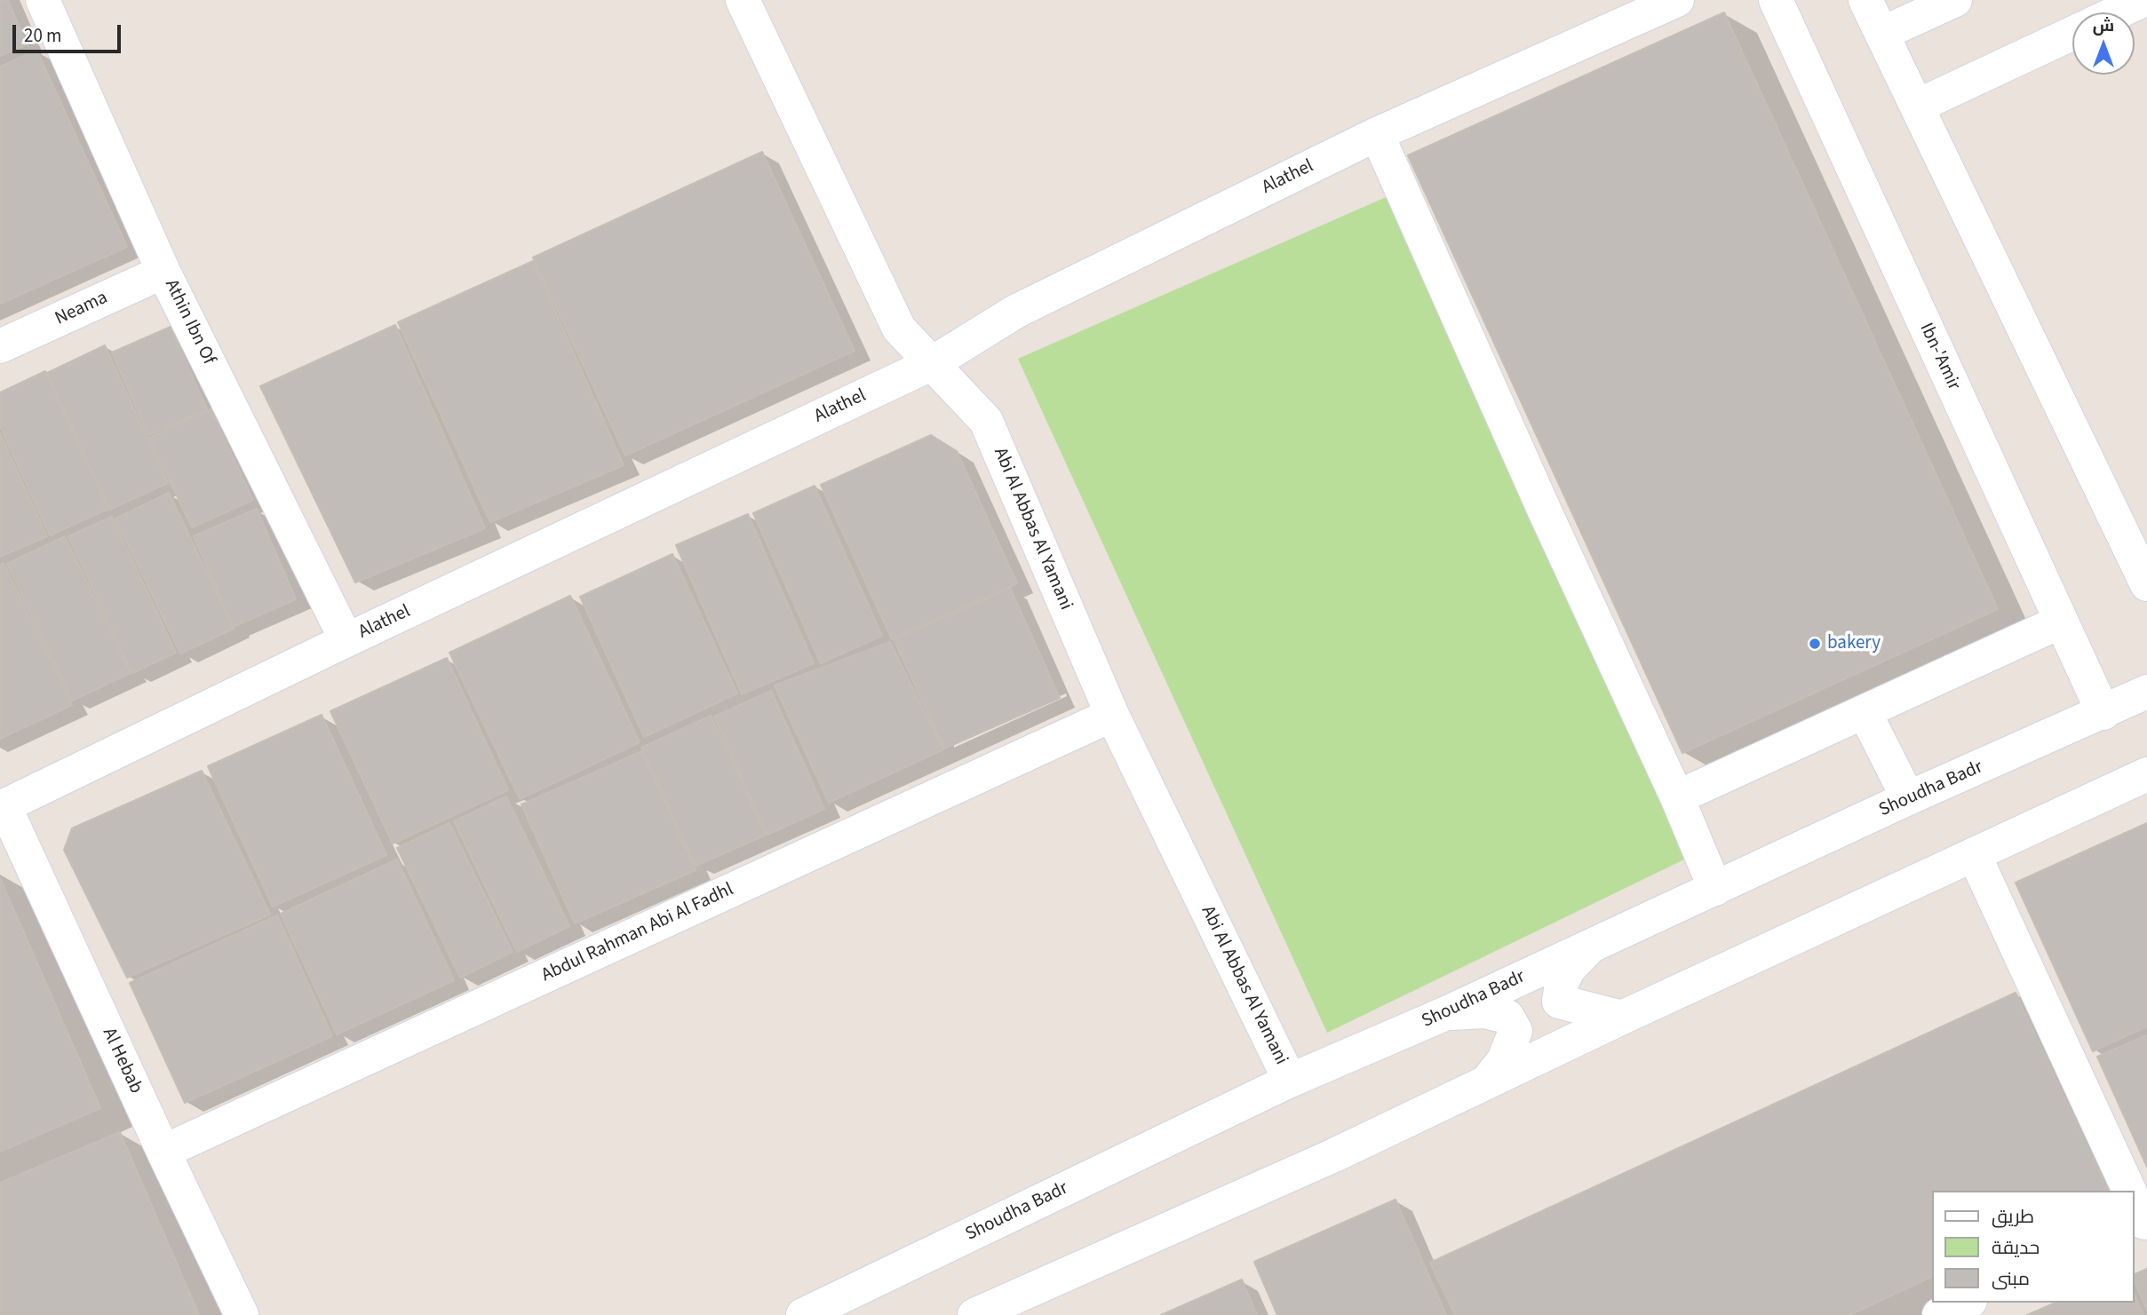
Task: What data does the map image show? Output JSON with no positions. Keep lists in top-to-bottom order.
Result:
{
  "streets": {
    "street": [
      "Alathel",
      "Neama",
      "Athin Ibn Of",
      "Ibn-'Amir",
      "Abi Al Abbas Al Yamani",
      "Shoudha Badr",
      "Abdul Rahman Abi Al Fadhl",
      "Al Hebab"
    ]
  },
  "crossings": [
    ["Alathel", "Athin Ibn Of"],
    ["Alathel", "Abi Al Abbas Al Yamani"],
    ["Alathel", "Al Hebab"],
    ["Neama", "Athin Ibn Of"],
    ["Ibn-'Amir", "Shoudha Badr"],
    ["Abi Al Abbas Al Yamani", "Shoudha Badr"],
    ["Abi Al Abbas Al Yamani", "Abdul Rahman Abi Al Fadhl"],
    ["Abdul Rahman Abi Al Fadhl", "Al Hebab"]
  ],
  "places": ["bakery"],
  "legend": ["طريق", "حديقة", "مبنى"],
  "scale_bar": "20 m",
  "north": "top"
}
